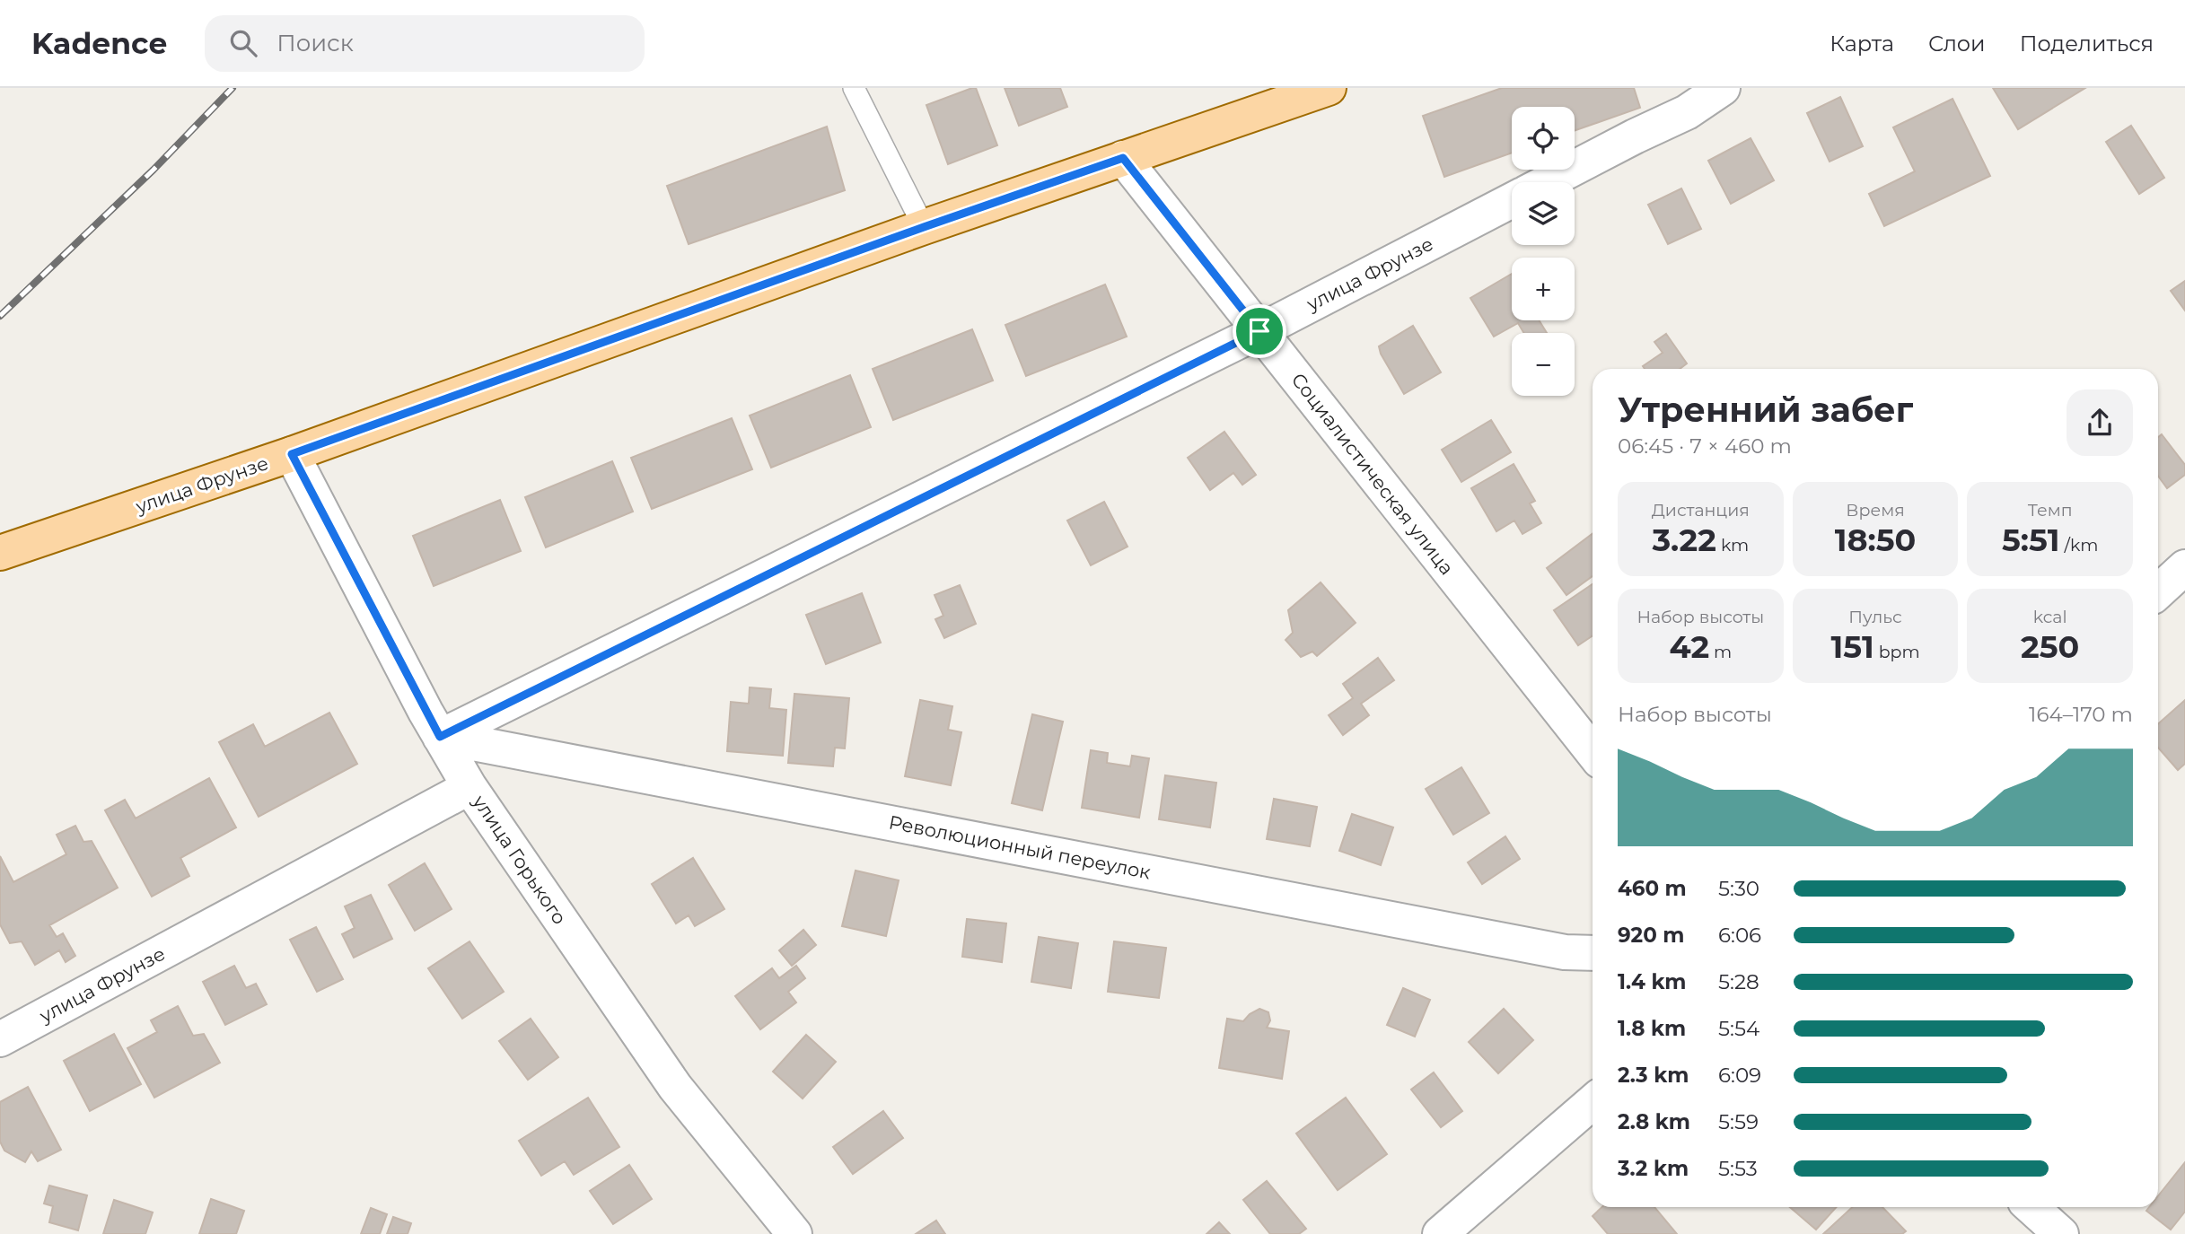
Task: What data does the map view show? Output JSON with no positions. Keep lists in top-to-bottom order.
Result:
{
  "streets": {
    "main road": ["улица Фрунзе"],
    "street": ["Социалистическая улица", "Революционный переулок", "улица Горького"]
  },
  "crossings": [
    ["улица Фрунзе", "Социалистическая улица"],
    ["улица Фрунзе", "Революционный переулок"],
    ["улица Фрунзе", "улица Горького"],
    ["Революционный переулок", "улица Горького"]
  ],
  "page": {
    "header": "Kadence",
    "search": "Поиск",
    "nav": ["Карта", "Слои", "Поделиться"],
    "map_buttons": ["+", "−"],
    "heading": ["Утренний забег", "06:45 · 7 × 460 m"],
    "stats": [
      ["Дистанция", "3.22 km"],
      ["Время", "18:50"],
      ["Темп", "5:51 /km"],
      ["Набор высоты", "42 m"],
      ["Пульс", "151 bpm"],
      ["kcal", "250"]
    ],
    "chart": ["Набор высоты", "164–170 m"],
    "list": [
      {
        "name": "460 m",
        "note": "5:30"
      },
      {
        "name": "920 m",
        "note": "6:06"
      },
      {
        "name": "1.4 km",
        "note": "5:28"
      },
      {
        "name": "1.8 km",
        "note": "5:54"
      },
      {
        "name": "2.3 km",
        "note": "6:09"
      },
      {
        "name": "2.8 km",
        "note": "5:59"
      },
      {
        "name": "3.2 km",
        "note": "5:53"
      }
    ]
  }
}
